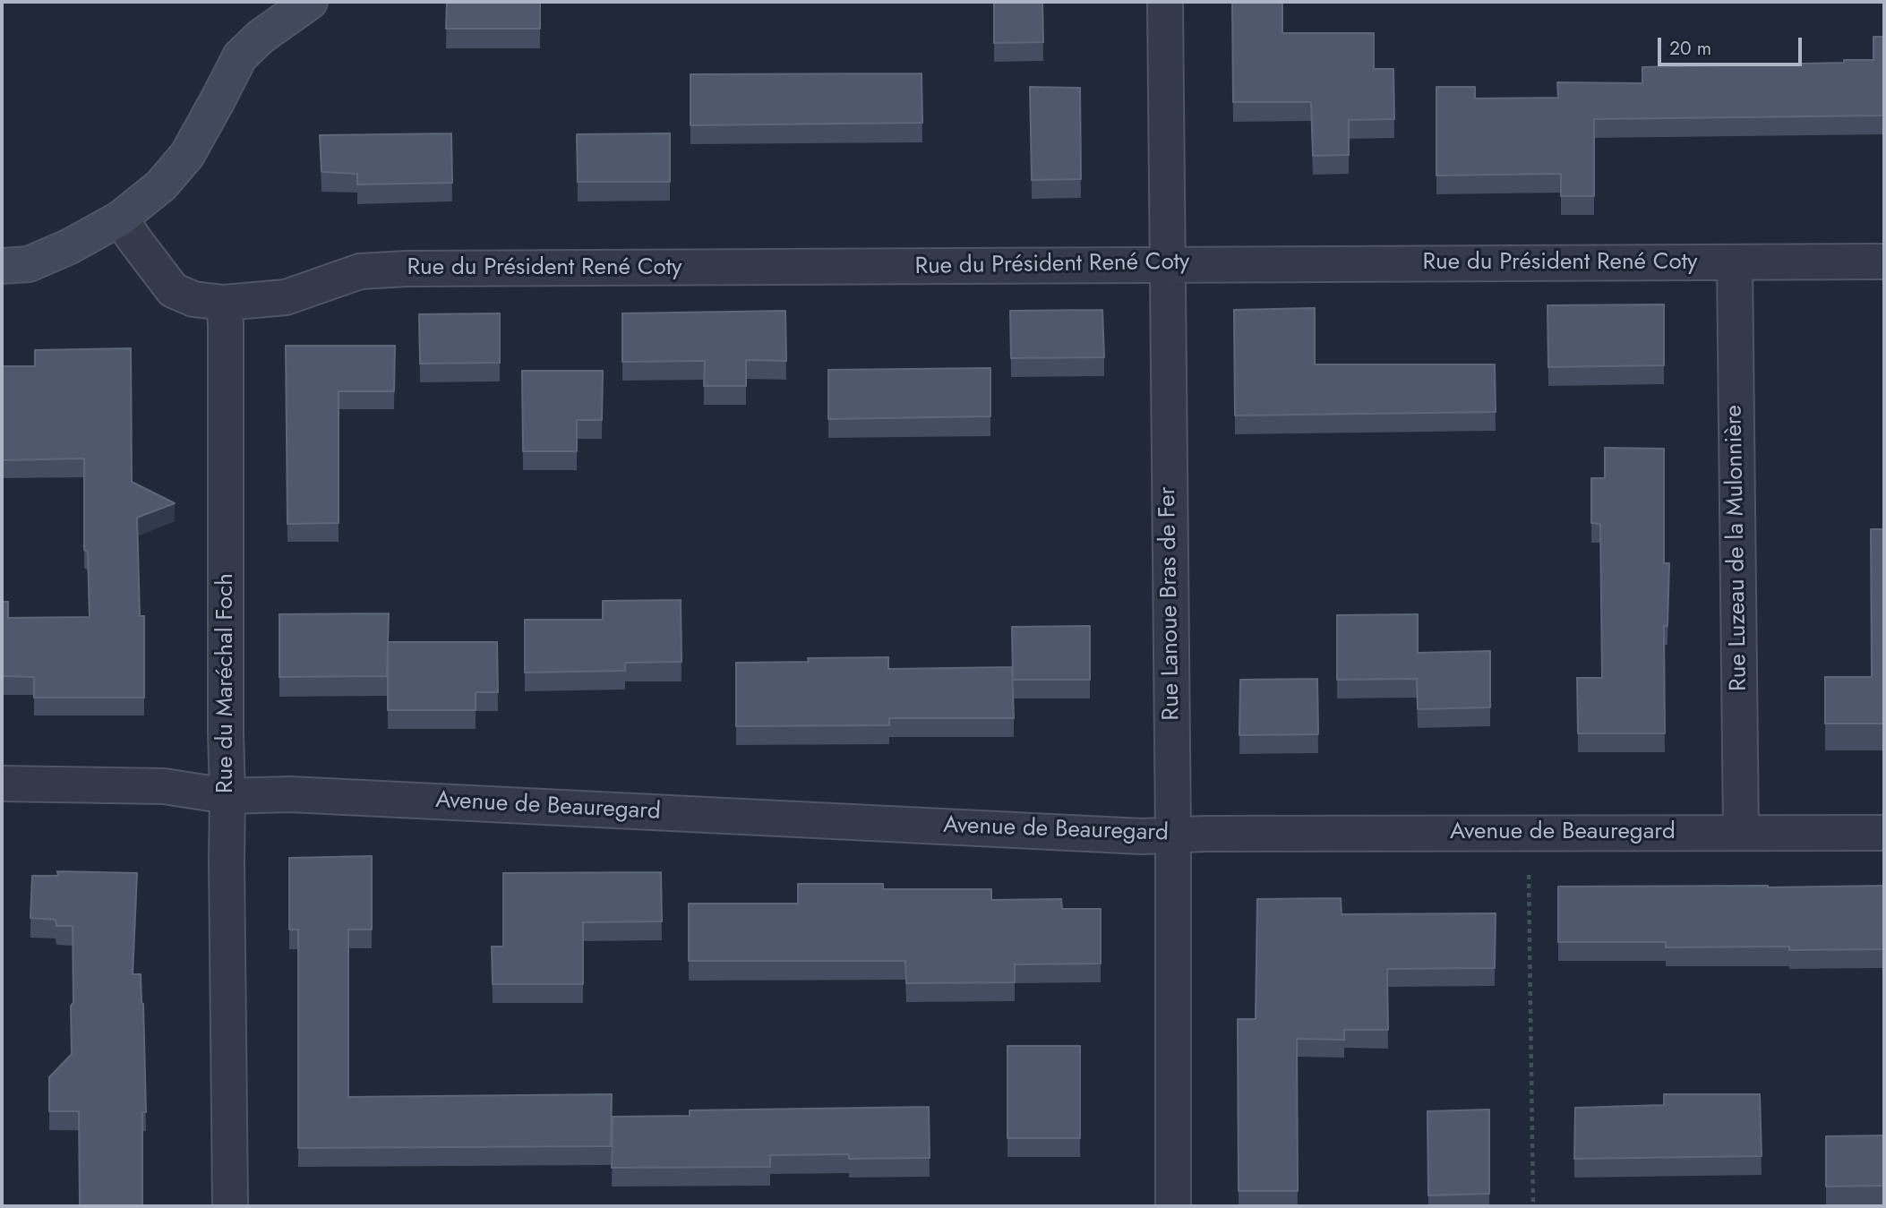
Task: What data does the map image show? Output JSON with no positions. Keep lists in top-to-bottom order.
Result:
{
  "streets": {
    "street": [
      "Rue du Président René Coty",
      "Rue Luzeau de la Mulonnière",
      "Rue Lanoue Bras de Fer",
      "Rue du Maréchal Foch",
      "Avenue de Beauregard"
    ]
  },
  "crossings": [
    ["Rue du Président René Coty", "Rue Luzeau de la Mulonnière"],
    ["Rue du Président René Coty", "Rue Lanoue Bras de Fer"],
    ["Rue du Président René Coty", "Rue du Maréchal Foch"],
    ["Rue Luzeau de la Mulonnière", "Avenue de Beauregard"],
    ["Rue Lanoue Bras de Fer", "Avenue de Beauregard"],
    ["Rue du Maréchal Foch", "Avenue de Beauregard"]
  ],
  "scale_bar": "20 m"
}
